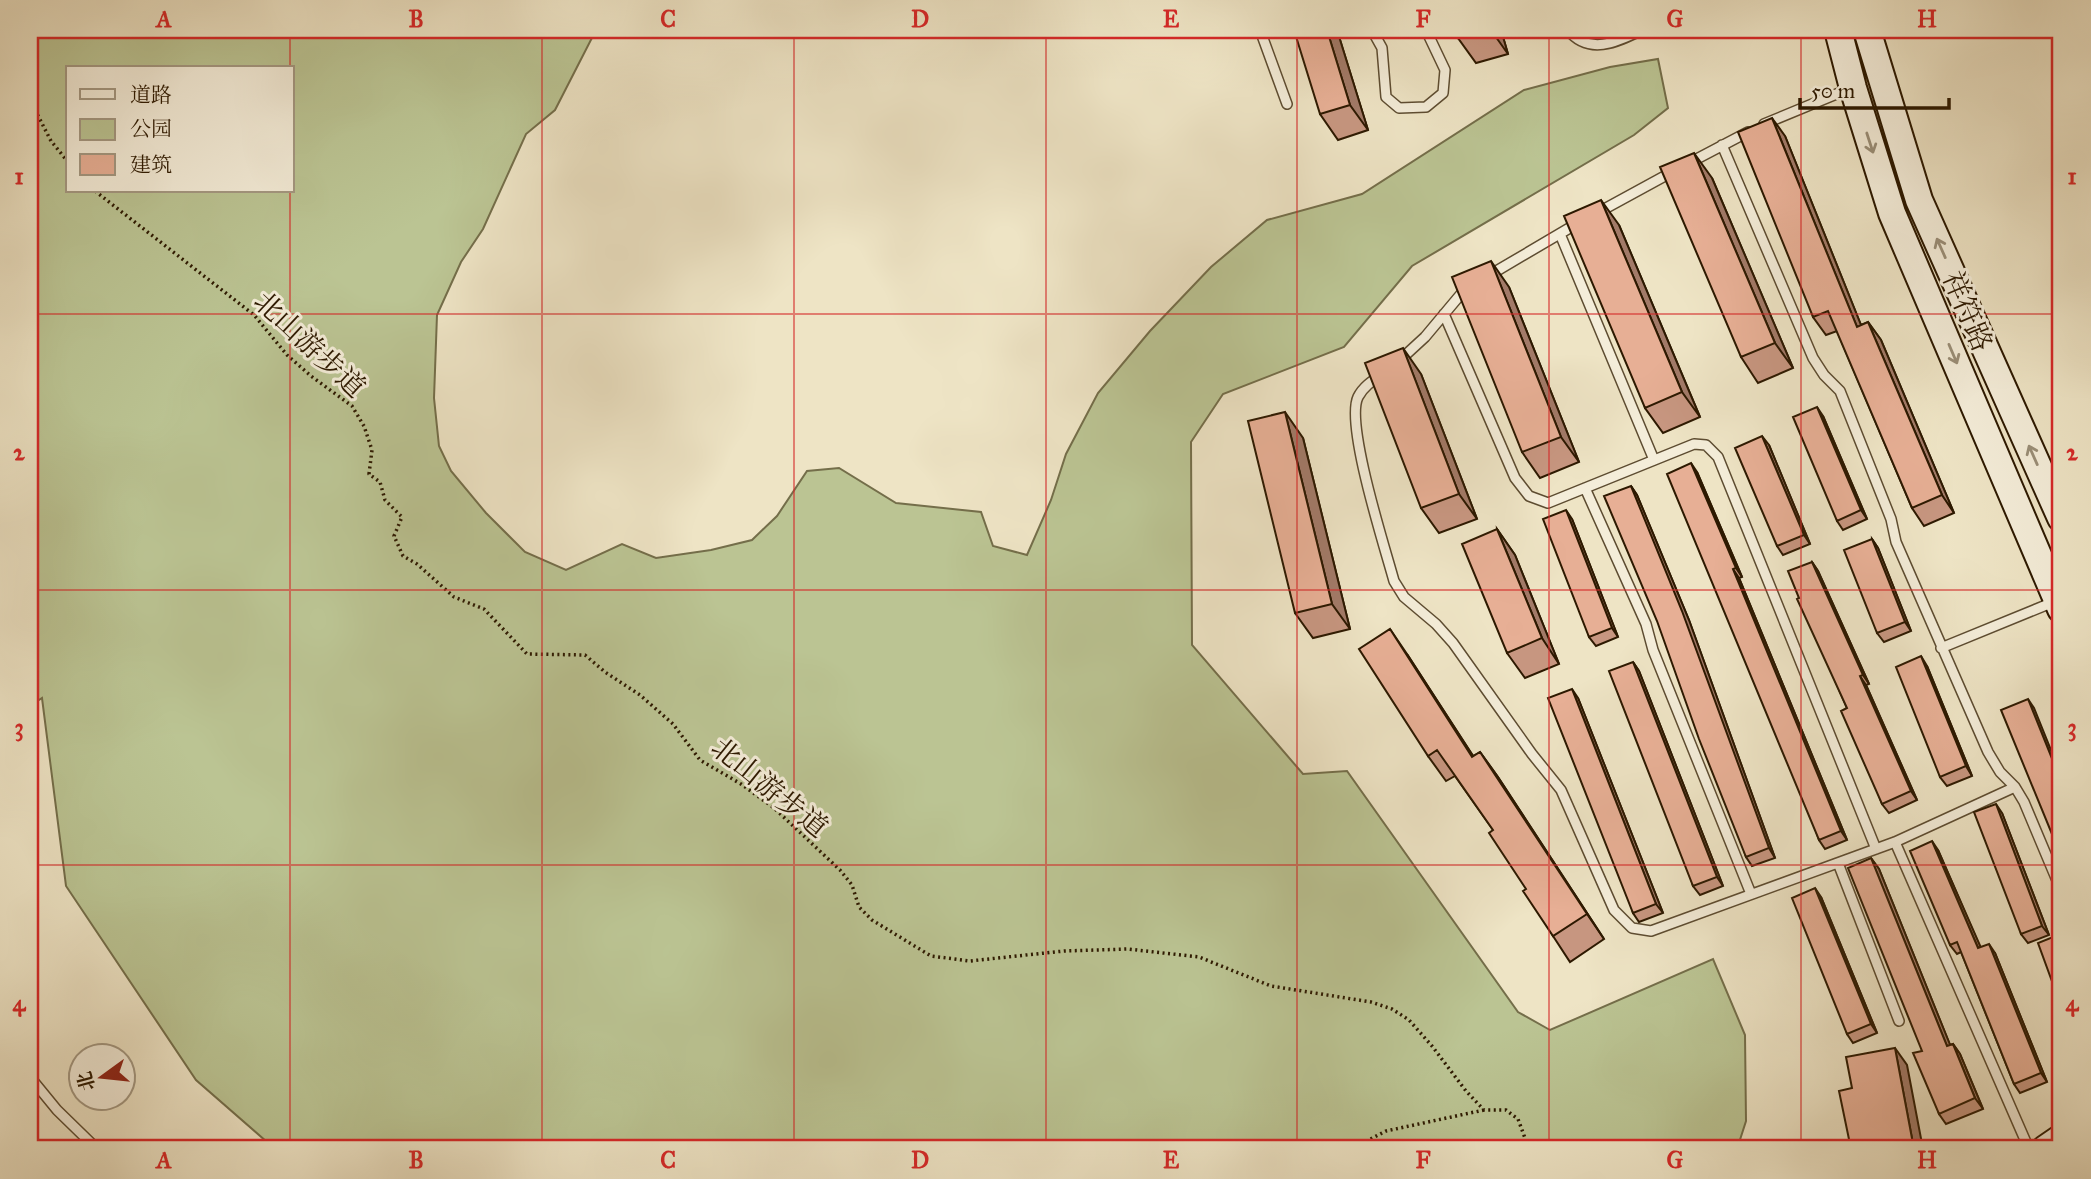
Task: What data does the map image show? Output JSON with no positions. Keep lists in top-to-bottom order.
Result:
{
  "streets": {
    "main road": ["祥符路"],
    "path": ["北山游步道"]
  },
  "legend": ["道路", "公园", "建筑"],
  "scale_bar": "50 m",
  "north": "left",
  "grid": {
    "columns": [
      "A",
      "B",
      "C",
      "D",
      "E",
      "F",
      "G",
      "H"
    ],
    "rows": [
      "1",
      "2",
      "3",
      "4"
    ]
  }
}
